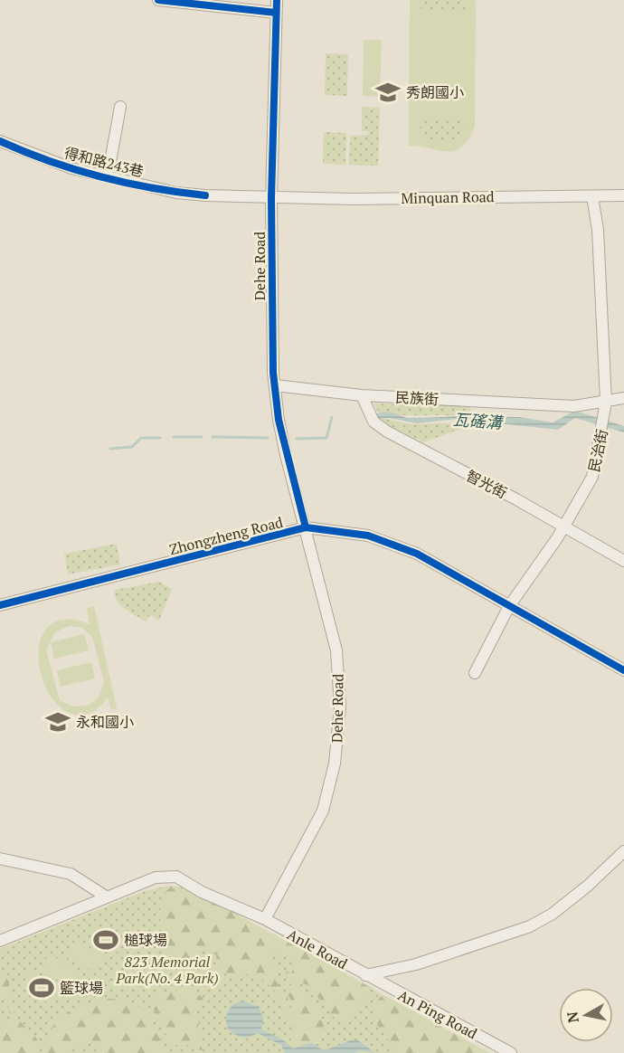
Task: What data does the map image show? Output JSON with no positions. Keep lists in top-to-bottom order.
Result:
{
  "streets": {
    "street": [
      "得和路243巷",
      "Minquan Road",
      "Dehe Road",
      "民族街",
      "民治街",
      "智光街",
      "Zhongzheng Road",
      "Anle Road",
      "An Ping Road"
    ]
  },
  "crossings": [
    ["得和路243巷", "Minquan Road"],
    ["得和路243巷", "Dehe Road"],
    ["Minquan Road", "Dehe Road"],
    ["Minquan Road", "民治街"],
    ["Dehe Road", "民族街"],
    ["Dehe Road", "Zhongzheng Road"],
    ["Dehe Road", "Anle Road"],
    ["民族街", "民治街"],
    ["民族街", "智光街"],
    ["民治街", "智光街"],
    ["民治街", "Zhongzheng Road"],
    ["Anle Road", "An Ping Road"]
  ],
  "water": ["瓦磘溝"],
  "parks": ["823 Memorial Park(No. 4 Park)"],
  "places": {
    "school or university": ["秀朗國小", "永和國小"],
    "sports": ["槌球場", "籃球場"]
  },
  "north": "left"
}
